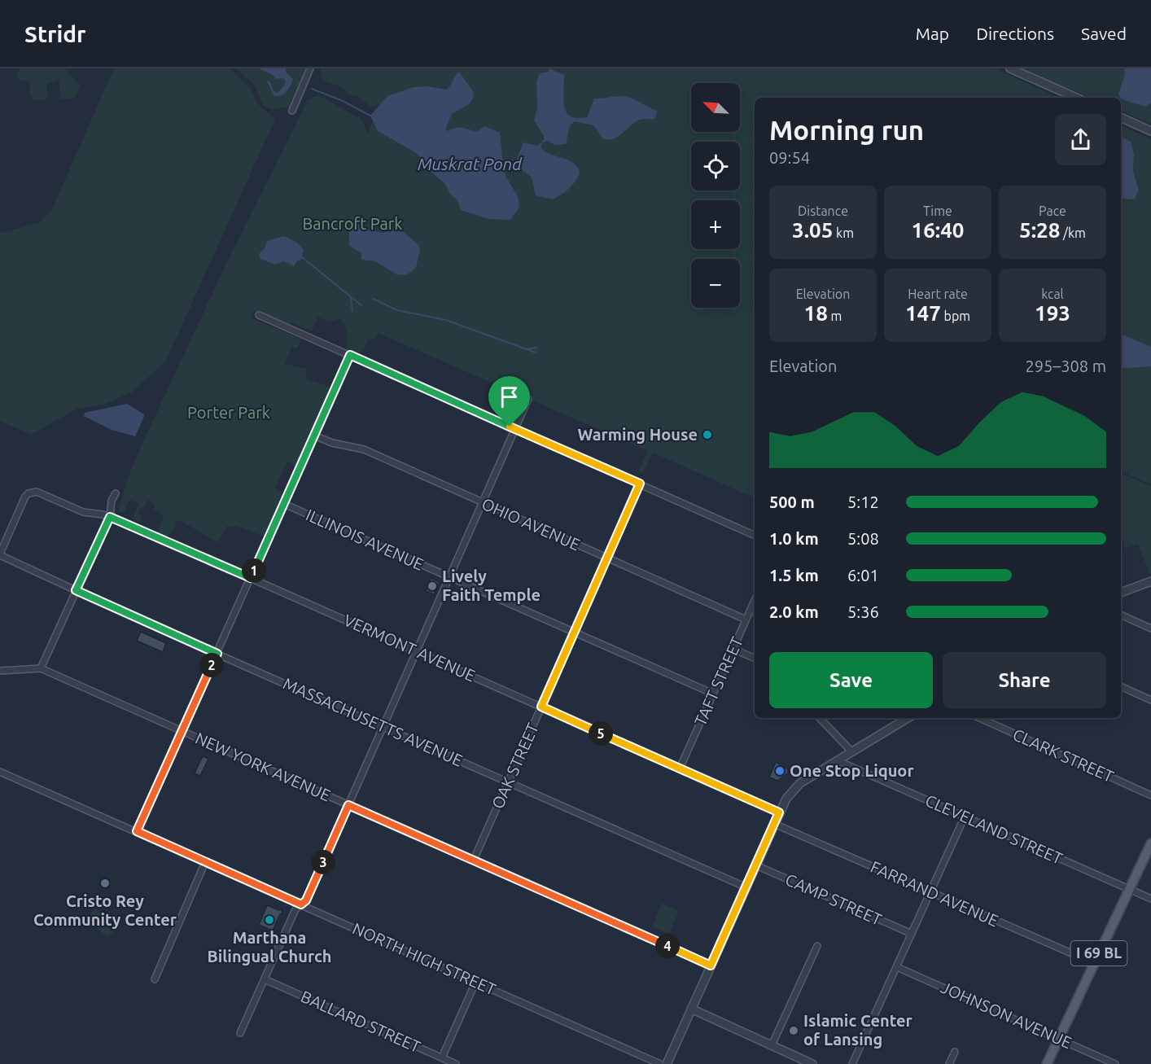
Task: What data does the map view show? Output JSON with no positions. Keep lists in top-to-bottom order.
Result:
{
  "streets": {
    "main road": ["I 69 BL"],
    "street": [
      "OHIO AVENUE",
      "ILLINOIS AVENUE",
      "VERMONT AVENUE",
      "TAFT STREET",
      "MASSACHUSETTS AVENUE",
      "CLARK STREET",
      "OAK STREET",
      "NEW YORK AVENUE",
      "CLEVELAND STREET",
      "FARRAND AVENUE",
      "CAMP STREET",
      "NORTH HIGH STREET",
      "JOHNSON AVENUE",
      "BALLARD STREET"
    ]
  },
  "crossings": [
    ["OHIO AVENUE", "TAFT STREET"],
    ["OHIO AVENUE", "OAK STREET"],
    ["ILLINOIS AVENUE", "TAFT STREET"],
    ["ILLINOIS AVENUE", "OAK STREET"],
    ["VERMONT AVENUE", "TAFT STREET"],
    ["VERMONT AVENUE", "MASSACHUSETTS AVENUE"],
    ["VERMONT AVENUE", "OAK STREET"],
    ["MASSACHUSETTS AVENUE", "OAK STREET"],
    ["OAK STREET", "NEW YORK AVENUE"],
    ["CLEVELAND STREET", "I 69 BL"],
    ["FARRAND AVENUE", "I 69 BL"],
    ["I 69 BL", "JOHNSON AVENUE"]
  ],
  "water": ["Muskrat Pond"],
  "parks": ["Bancroft Park", "Porter Park"],
  "places": [
    "Warming House",
    "Lively Faith Temple",
    "One Stop Liquor",
    "Cristo Rey Community Center",
    "Marthana Bilingual Church",
    "Islamic Center of Lansing"
  ],
  "north": "top left",
  "page": {
    "header": "Stridr",
    "nav": ["Map", "Directions", "Saved"],
    "map_buttons": ["+", "−"],
    "heading": ["Morning run", "09:54"],
    "stats": [
      ["Distance", "3.05 km"],
      ["Time", "16:40"],
      ["Pace", "5:28 /km"],
      ["Elevation", "18 m"],
      ["Heart rate", "147 bpm"],
      ["kcal", "193"]
    ],
    "chart": ["Elevation", "295–308 m"],
    "list": [
      {
        "name": "500 m",
        "note": "5:12"
      },
      {
        "name": "1.0 km",
        "note": "5:08"
      },
      {
        "name": "1.5 km",
        "note": "6:01"
      },
      {
        "name": "2.0 km",
        "note": "5:36"
      }
    ],
    "pins": [
      "1",
      "2",
      "5",
      "3",
      "4"
    ],
    "buttons": ["Save", "Share"]
  }
}
